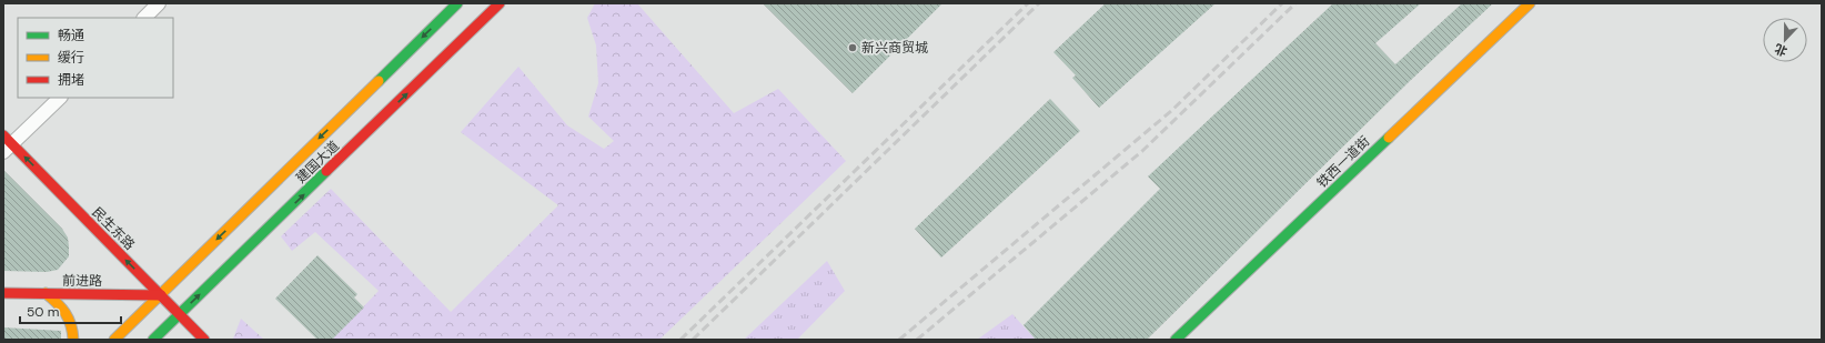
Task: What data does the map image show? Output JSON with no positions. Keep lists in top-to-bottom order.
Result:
{
  "streets": {
    "main road": [
      "建国大道",
      "铁西一道街",
      "民生东路",
      "前进路"
    ]
  },
  "crossings": [
    ["建国大道", "民生东路"],
    ["建国大道", "前进路"],
    ["民生东路", "前进路"]
  ],
  "one_way": ["民生东路"],
  "places": ["新兴商贸城"],
  "legend": ["畅通", "缓行", "拥堵"],
  "scale_bar": "50 m",
  "north": "bottom"
}
